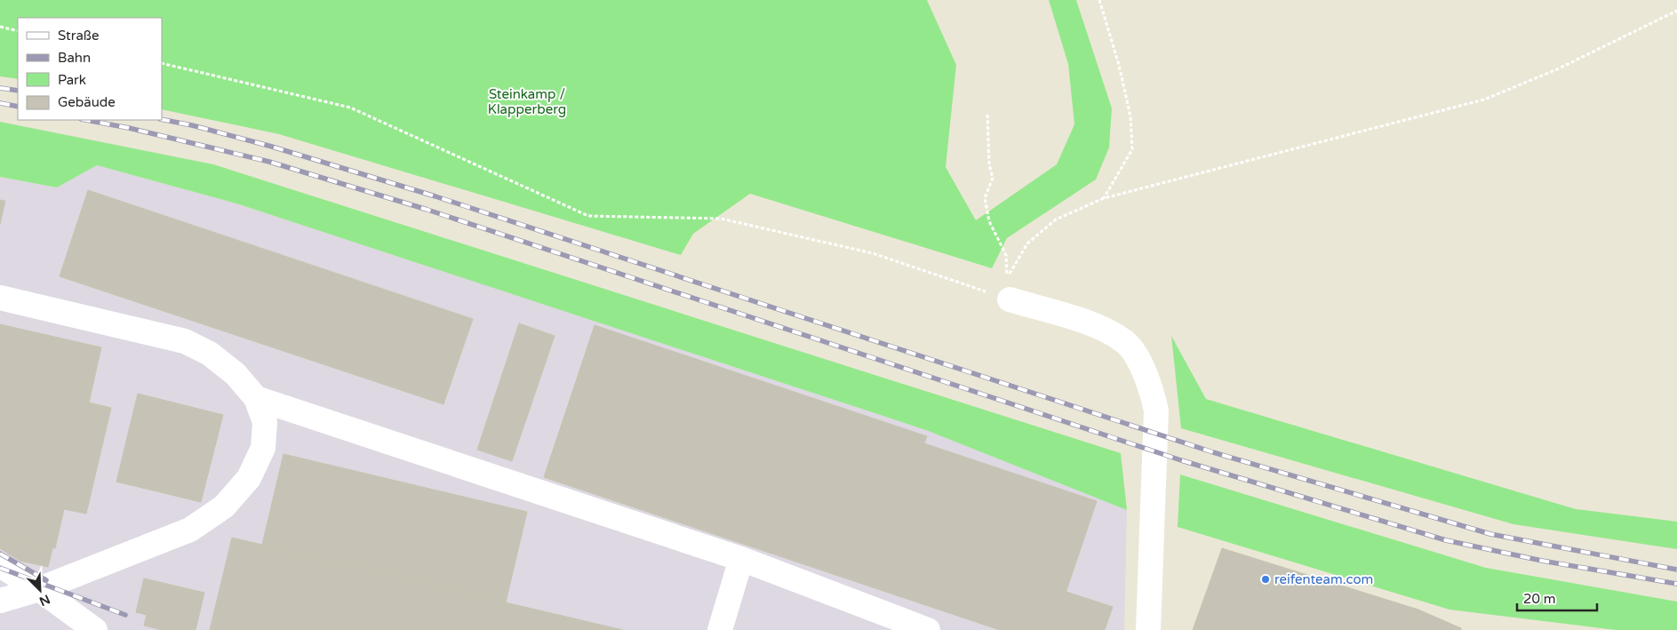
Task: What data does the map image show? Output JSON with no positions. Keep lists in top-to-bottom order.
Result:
{
  "parks": ["Steinkamp / Klapperberg"],
  "places": ["reifenteam.com"],
  "legend": [
    "Straße",
    "Bahn",
    "Park",
    "Gebäude"
  ],
  "scale_bar": "20 m",
  "north": "bottom right"
}
